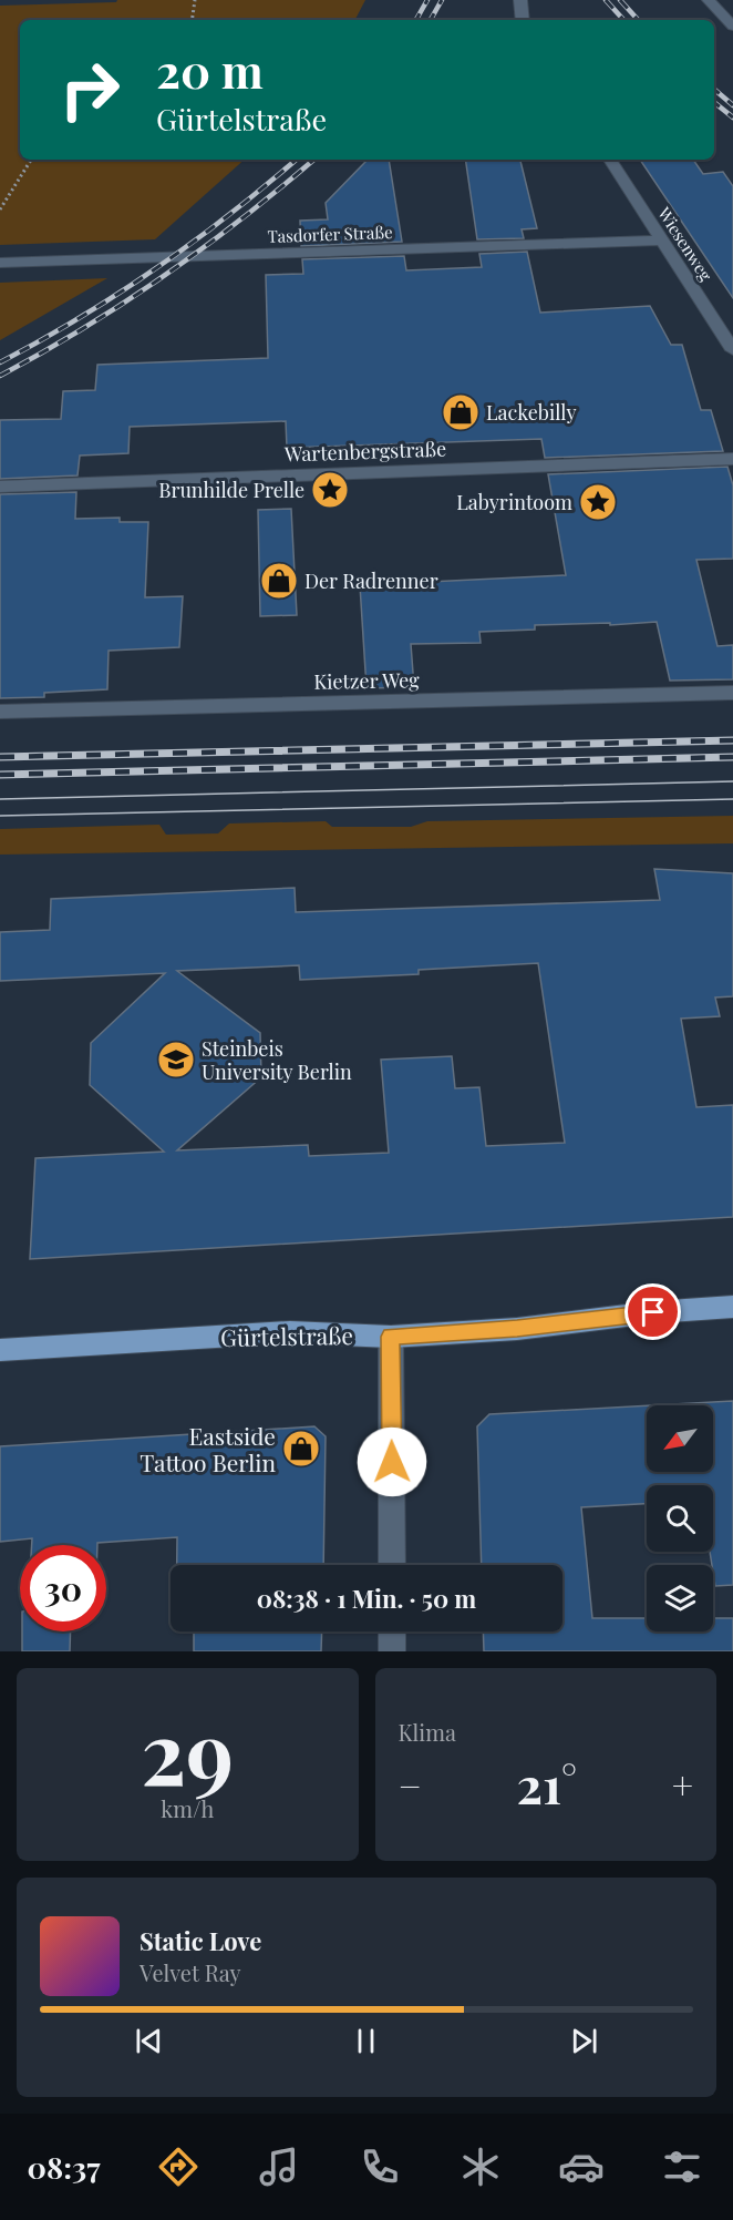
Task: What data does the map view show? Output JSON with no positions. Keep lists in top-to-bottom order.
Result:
{
  "streets": {
    "main road": ["Gürtelstraße"],
    "street": [
      "Tasdorfer Straße",
      "Wiesenweg",
      "Wartenbergstraße",
      "Kietzer Weg"
    ]
  },
  "crossings": [
    ["Tasdorfer Straße", "Wiesenweg"]
  ],
  "places": {
    "shop": ["Lackebilly", "Der Radrenner", "Eastside Tattoo Berlin"],
    "place": ["Brunhilde Prelle", "Labyrintoom"],
    "school or university": ["Steinbeis University Berlin"]
  },
  "north": "bottom left",
  "page": {
    "turn": ["20 m", "Gürtelstraße"],
    "limit": "30",
    "trip": "08:38 · 1 Min. · 50 m",
    "tile": [
      ["29", "km/h"],
      "Klima"
    ],
    "heat": ["−", "21°", "+"],
    "song": ["Static Love", "Velvet Ray"],
    "tabs": "08:37"
  }
}
